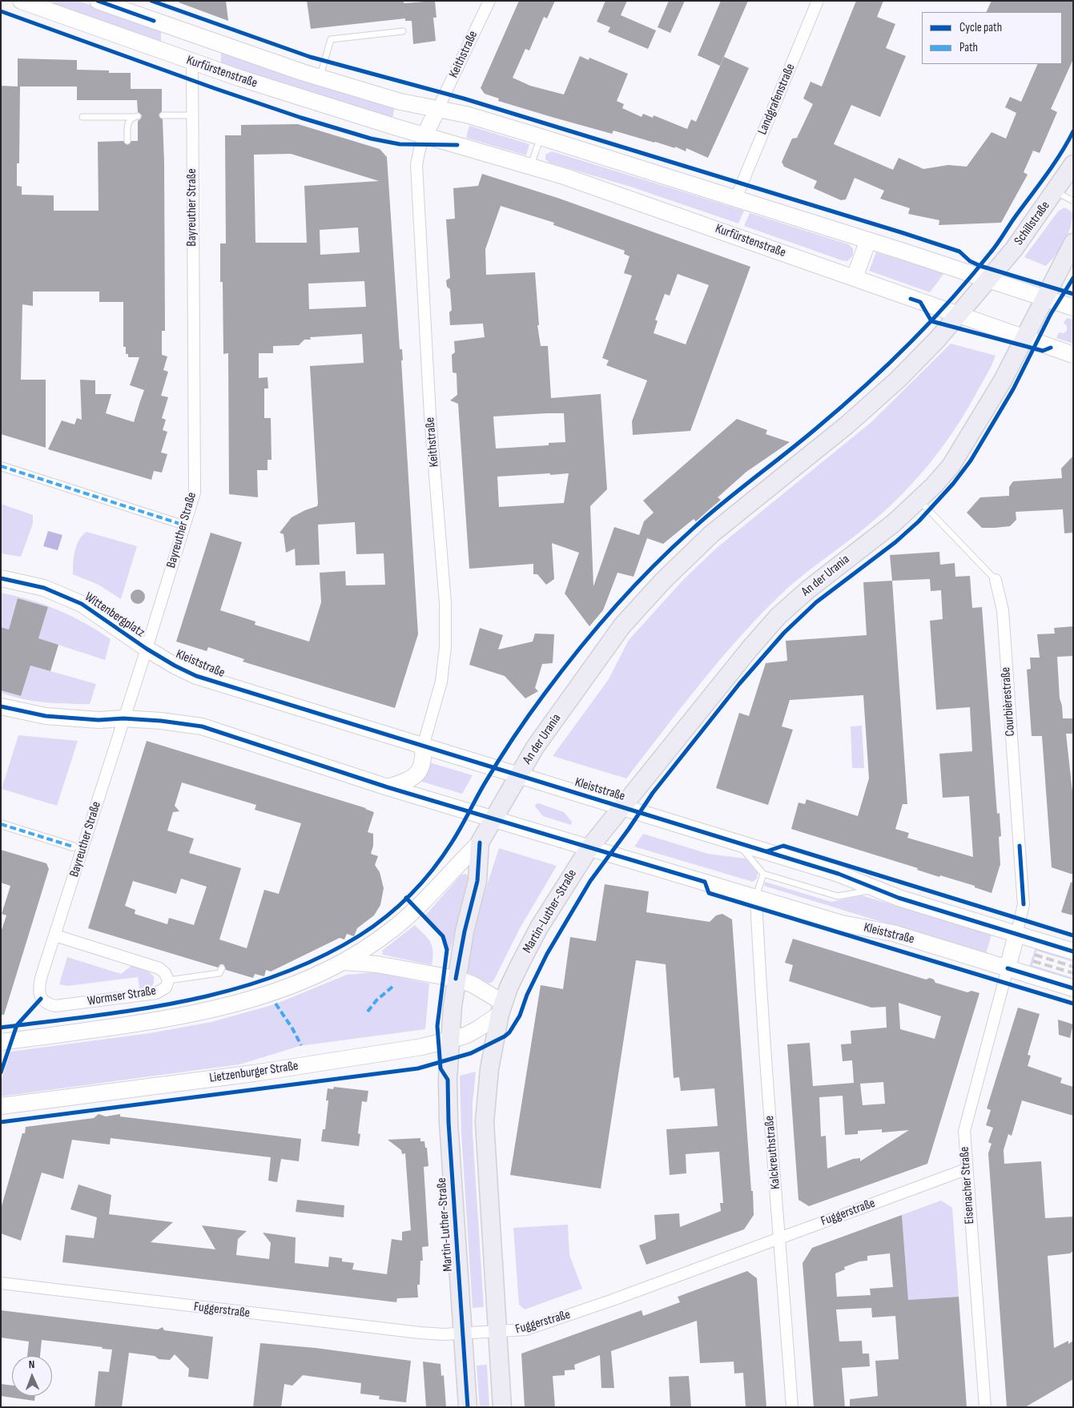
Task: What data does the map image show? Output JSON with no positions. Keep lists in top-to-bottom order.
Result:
{
  "streets": {
    "main road": [
      "Kurfürstenstraße",
      "Schillstraße",
      "An der Urania",
      "Wittenbergplatz",
      "Kleiststraße",
      "Martin-Luther-Straße",
      "Lietzenburger Straße"
    ],
    "street": [
      "Keithstraße",
      "Landgrafenstraße",
      "Bayreuther Straße",
      "Courbièrestraße",
      "Wormser Straße",
      "Kalckreuthstraße",
      "Eisenacher Straße",
      "Fuggerstraße"
    ]
  },
  "crossings": [
    ["Keithstraße", "Kurfürstenstraße"],
    ["Keithstraße", "Kleiststraße"],
    ["Kurfürstenstraße", "Landgrafenstraße"],
    ["Kurfürstenstraße", "Bayreuther Straße"],
    ["Kurfürstenstraße", "Schillstraße"],
    ["Kurfürstenstraße", "An der Urania"],
    ["Bayreuther Straße", "Wittenbergplatz"],
    ["Bayreuther Straße", "Kleiststraße"],
    ["Bayreuther Straße", "Wormser Straße"],
    ["Schillstraße", "An der Urania"],
    ["An der Urania", "Kleiststraße"],
    ["An der Urania", "Courbièrestraße"],
    ["An der Urania", "Martin-Luther-Straße"],
    ["Wittenbergplatz", "Kleiststraße"],
    ["Kleiststraße", "Courbièrestraße"],
    ["Kleiststraße", "Martin-Luther-Straße"],
    ["Kleiststraße", "Kalckreuthstraße"],
    ["Kleiststraße", "Eisenacher Straße"],
    ["Martin-Luther-Straße", "Lietzenburger Straße"],
    ["Martin-Luther-Straße", "Fuggerstraße"],
    ["Kalckreuthstraße", "Fuggerstraße"],
    ["Eisenacher Straße", "Fuggerstraße"]
  ],
  "legend": ["Cycle path", "Path"],
  "north": "top"
}
